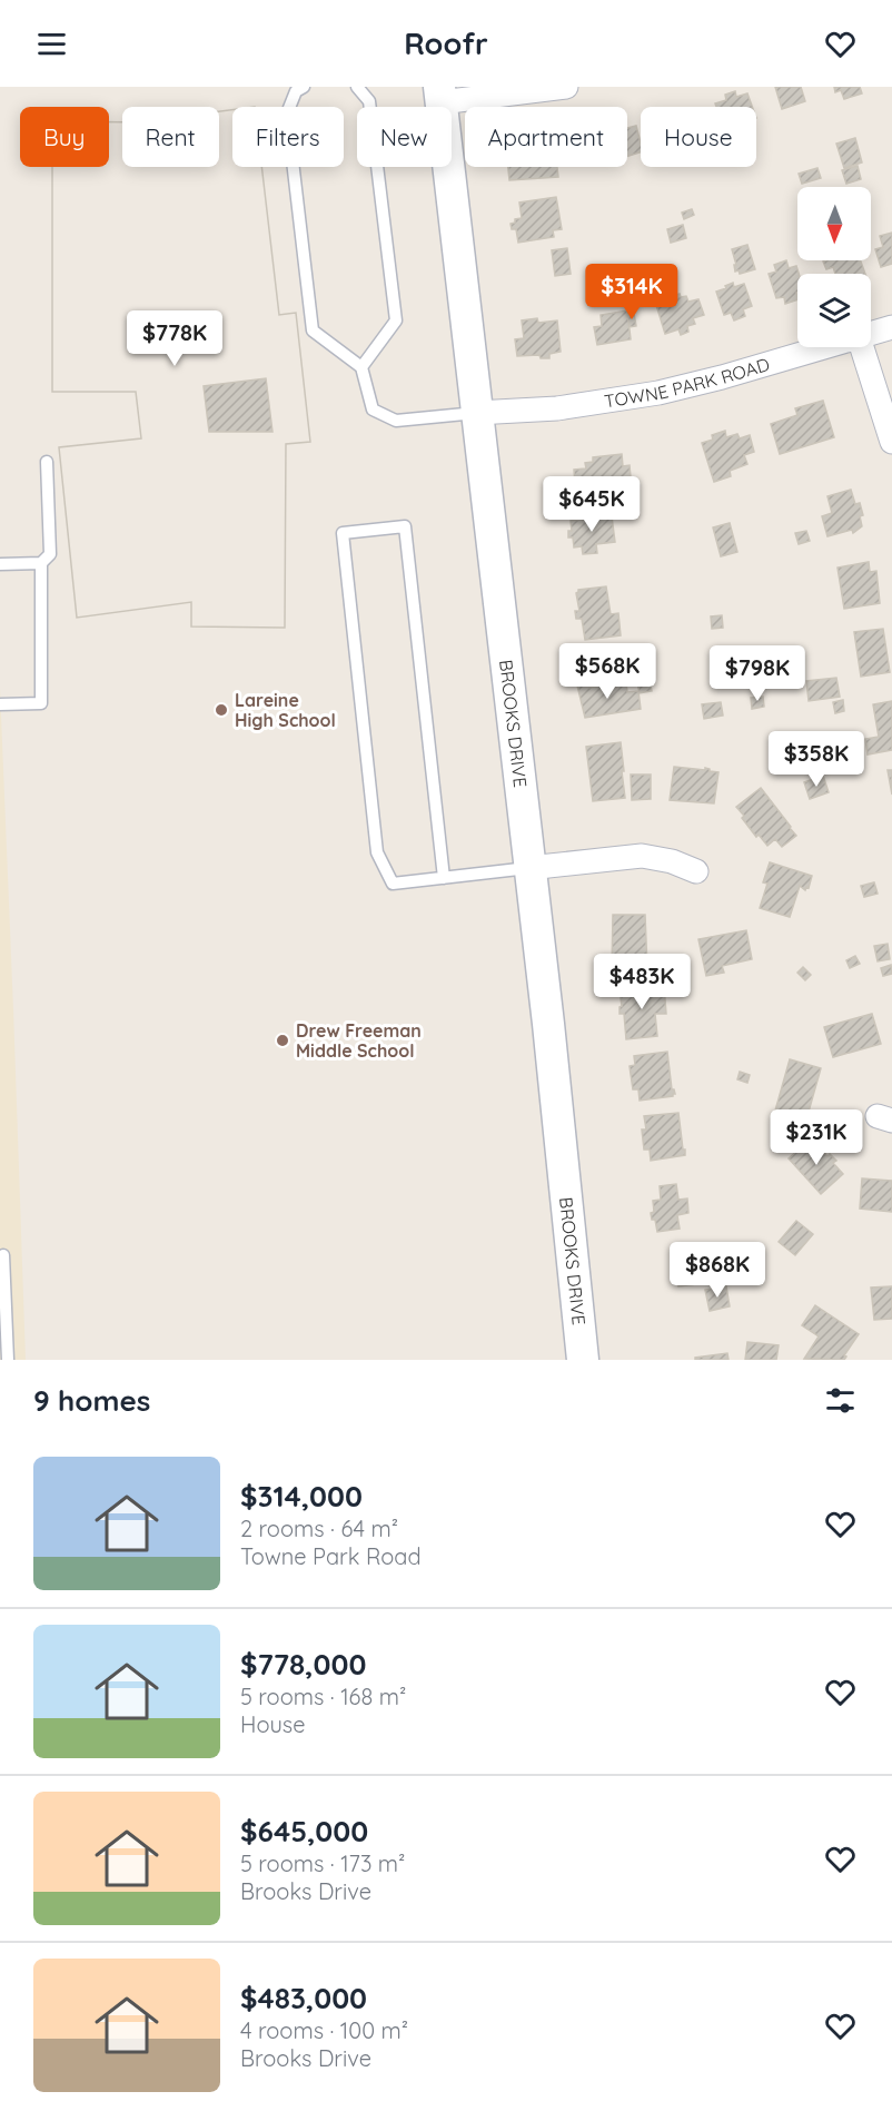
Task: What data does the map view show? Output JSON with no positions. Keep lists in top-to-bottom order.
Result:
{
  "streets": {
    "street": ["TOWNE PARK ROAD", "BROOKS DRIVE"]
  },
  "crossings": [
    ["TOWNE PARK ROAD", "BROOKS DRIVE"]
  ],
  "places": ["Lareine High School", "Drew Freeman Middle School"],
  "north": "bottom",
  "page": {
    "header": "Roofr",
    "chip": [
      "Buy",
      "Rent",
      "Filters",
      "New",
      "Apartment",
      "House"
    ],
    "price": [
      "$314K",
      "$778K",
      "$645K",
      "$568K",
      "$798K",
      "$358K",
      "$483K",
      "$231K",
      "$868K"
    ],
    "heading": "9 homes",
    "list": [
      {
        "name": "$314,000",
        "note": "2 rooms · 64 m² · Towne Park Road"
      },
      {
        "name": "$778,000",
        "note": "5 rooms · 168 m² · House"
      },
      {
        "name": "$645,000",
        "note": "5 rooms · 173 m² · Brooks Drive"
      },
      {
        "name": "$483,000",
        "note": "4 rooms · 100 m² · Brooks Drive"
      }
    ]
  }
}
